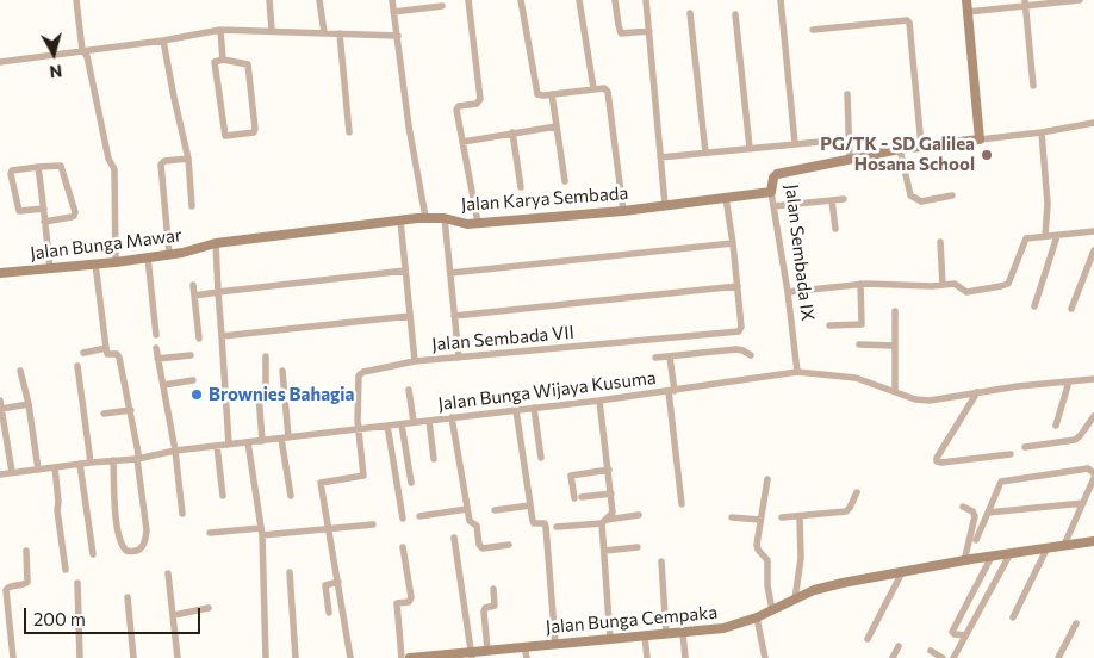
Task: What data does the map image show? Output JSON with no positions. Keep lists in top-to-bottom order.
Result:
{
  "streets": {
    "street": [
      "Jalan Karya Sembada",
      "Jalan Bunga Mawar",
      "Jalan Sembada IX",
      "Jalan Sembada VII",
      "Jalan Bunga Wijaya Kusuma",
      "Jalan Bunga Cempaka"
    ]
  },
  "crossings": [
    ["Jalan Karya Sembada", "Jalan Bunga Mawar"],
    ["Jalan Karya Sembada", "Jalan Sembada IX"],
    ["Jalan Karya Sembada", "Jalan Sembada VII"],
    ["Jalan Sembada IX", "Jalan Bunga Wijaya Kusuma"]
  ],
  "places": ["PG/TK - SD Galilea Hosana School", "Brownies Bahagia"],
  "scale_bar": "200 m",
  "north": "bottom"
}
